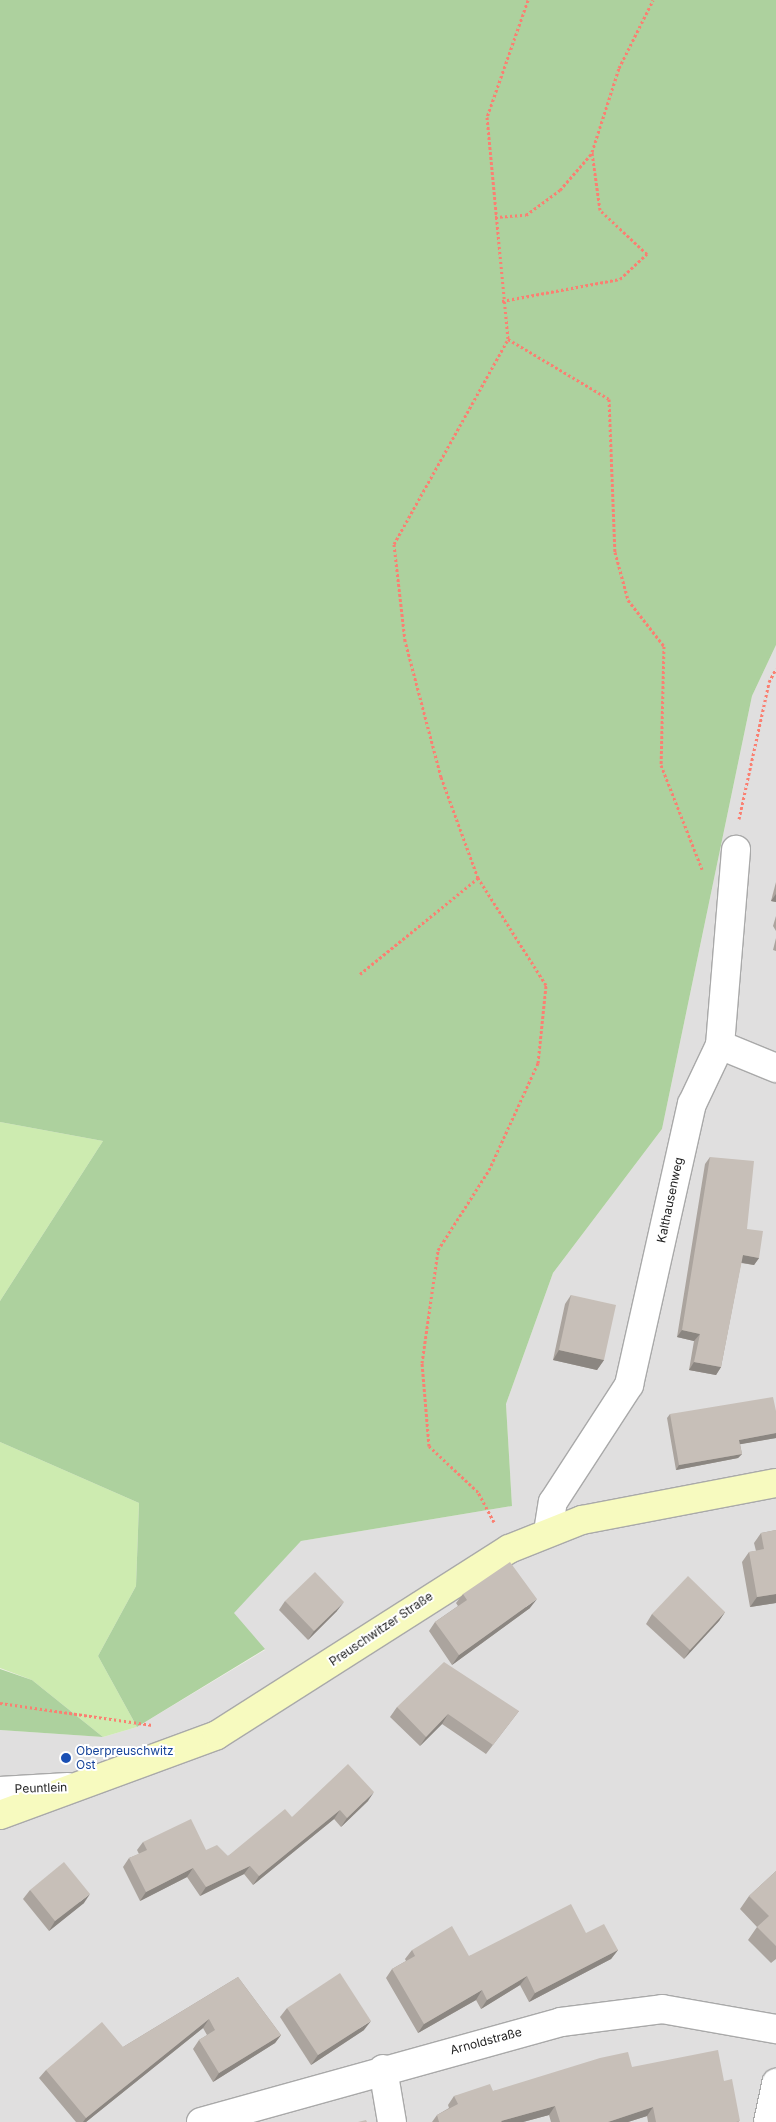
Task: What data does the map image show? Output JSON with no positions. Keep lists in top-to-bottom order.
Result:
{
  "streets": {
    "street": [
      "Kalthausenweg",
      "Preuschwitzer Straße",
      "Peuntlein",
      "Arnoldstraße"
    ]
  },
  "crossings": [
    ["Kalthausenweg", "Preuschwitzer Straße"],
    ["Preuschwitzer Straße", "Peuntlein"]
  ],
  "places": ["Oberpreuschwitz Ost"]
}
